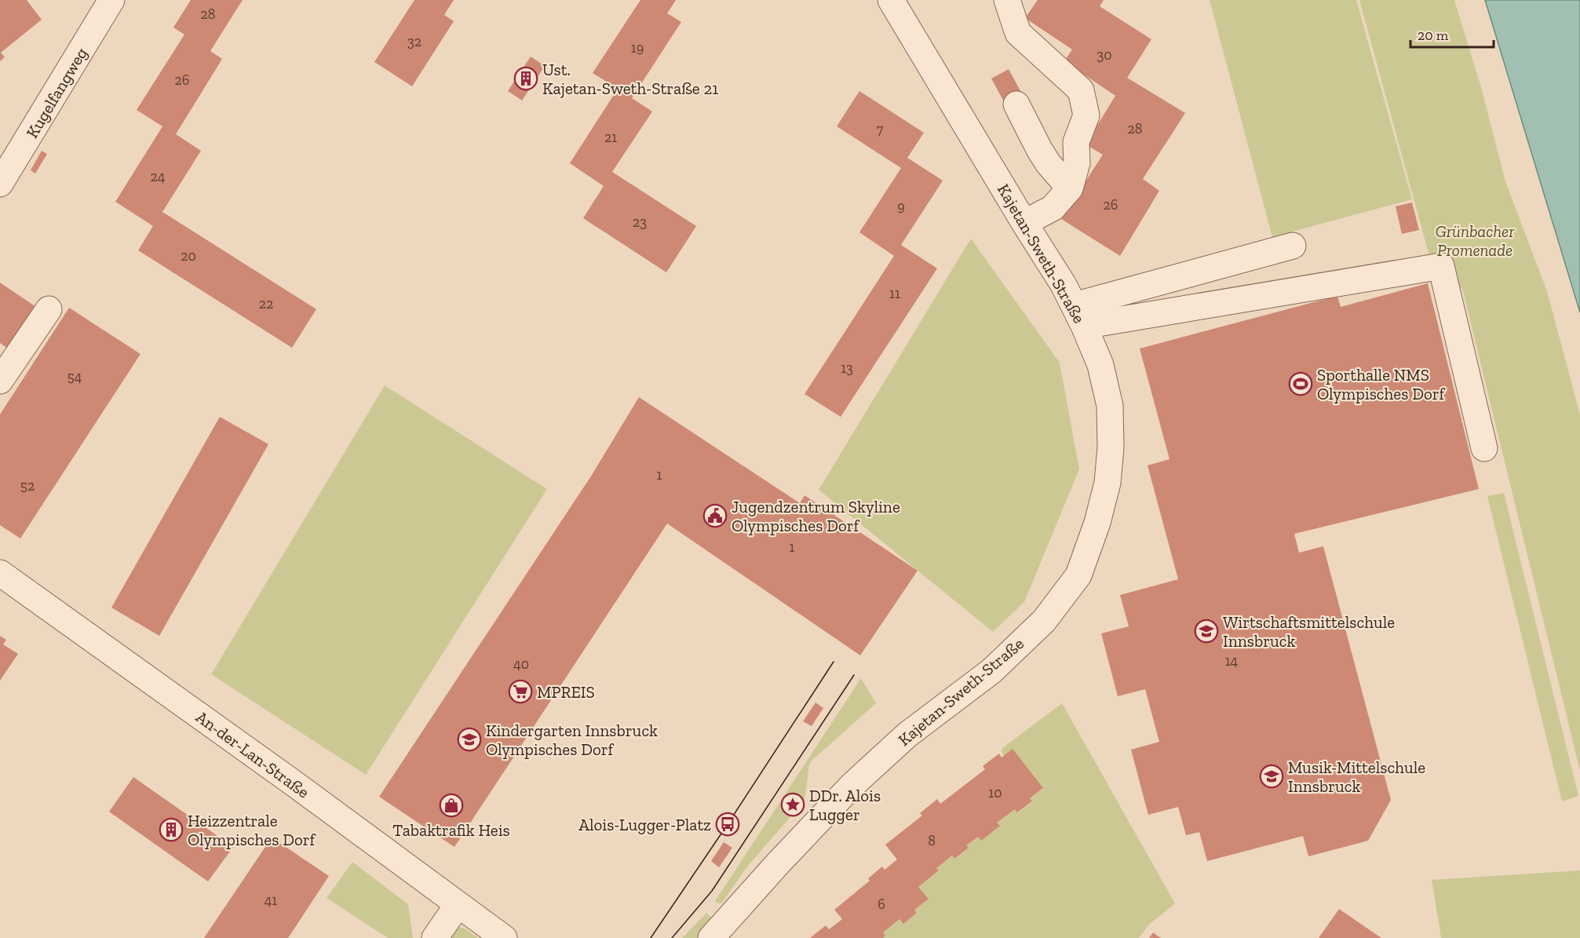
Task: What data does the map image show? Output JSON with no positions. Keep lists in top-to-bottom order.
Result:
{
  "streets": {
    "street": ["Kugelfangweg", "Kajetan-Sweth-Straße", "An-der-Lan-Straße"]
  },
  "parks": ["Grünbacher Promenade"],
  "places": {
    "building": ["Ust. Kajetan-Sweth-Straße 21", "Heizzentrale Olympisches Dorf"],
    "sports": ["Sporthalle NMS Olympisches Dorf"],
    "public building": ["Jugendzentrum Skyline Olympisches Dorf"],
    "school or university": ["Wirtschaftsmittelschule Innsbruck", "Kindergarten Innsbruck Olympisches Dorf", "Musik-Mittelschule Innsbruck"],
    "supermarket": ["MPREIS"],
    "place": ["DDr. Alois Lugger"],
    "shop": ["Tabaktrafik Heis"],
    "bus stop": ["Alois-Lugger-Platz"]
  },
  "house_numbers": [
    "28",
    "32",
    "19",
    "30",
    "26",
    "28",
    "7",
    "21",
    "24",
    "26",
    "9",
    "23",
    "20",
    "11",
    "22",
    "13",
    "54",
    "1",
    "52",
    "1",
    "14",
    "40",
    "10",
    "8",
    "41",
    "6"
  ],
  "scale_bar": "20 m"
}
